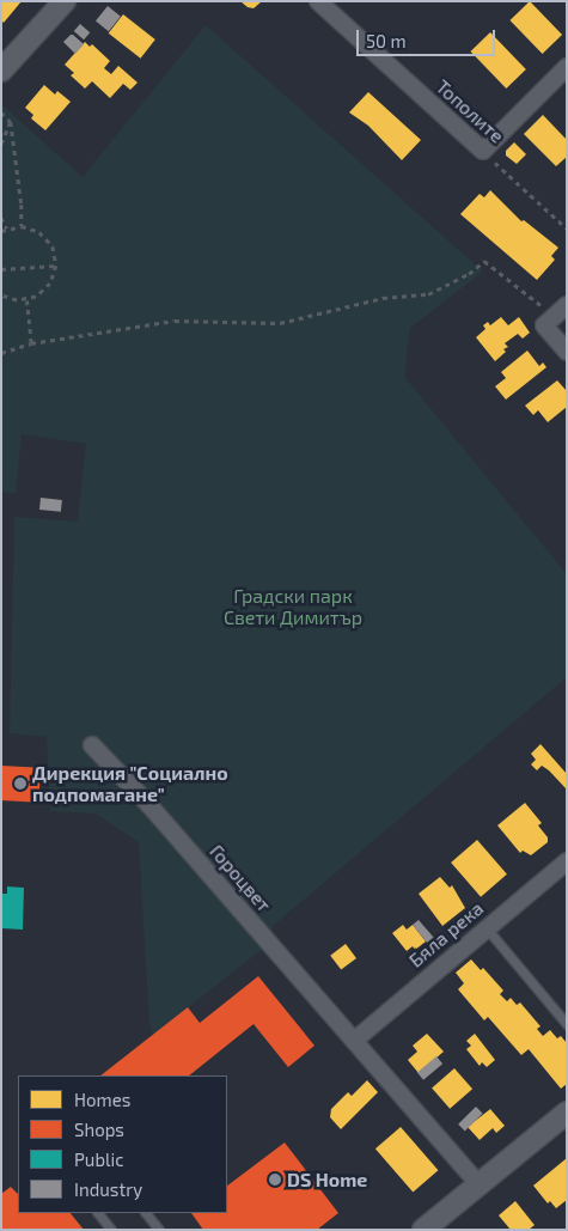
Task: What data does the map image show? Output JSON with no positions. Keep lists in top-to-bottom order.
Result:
{
  "streets": {
    "street": ["Тополите", "Гороцвет", "Бяла река"]
  },
  "crossings": [
    ["Гороцвет", "Бяла река"]
  ],
  "parks": ["Градски парк Свети Димитър"],
  "places": ["Дирекция \"Социално подпомагане\"", "DS Home"],
  "legend": [
    "Homes",
    "Shops",
    "Public",
    "Industry"
  ],
  "scale_bar": "50 m"
}
